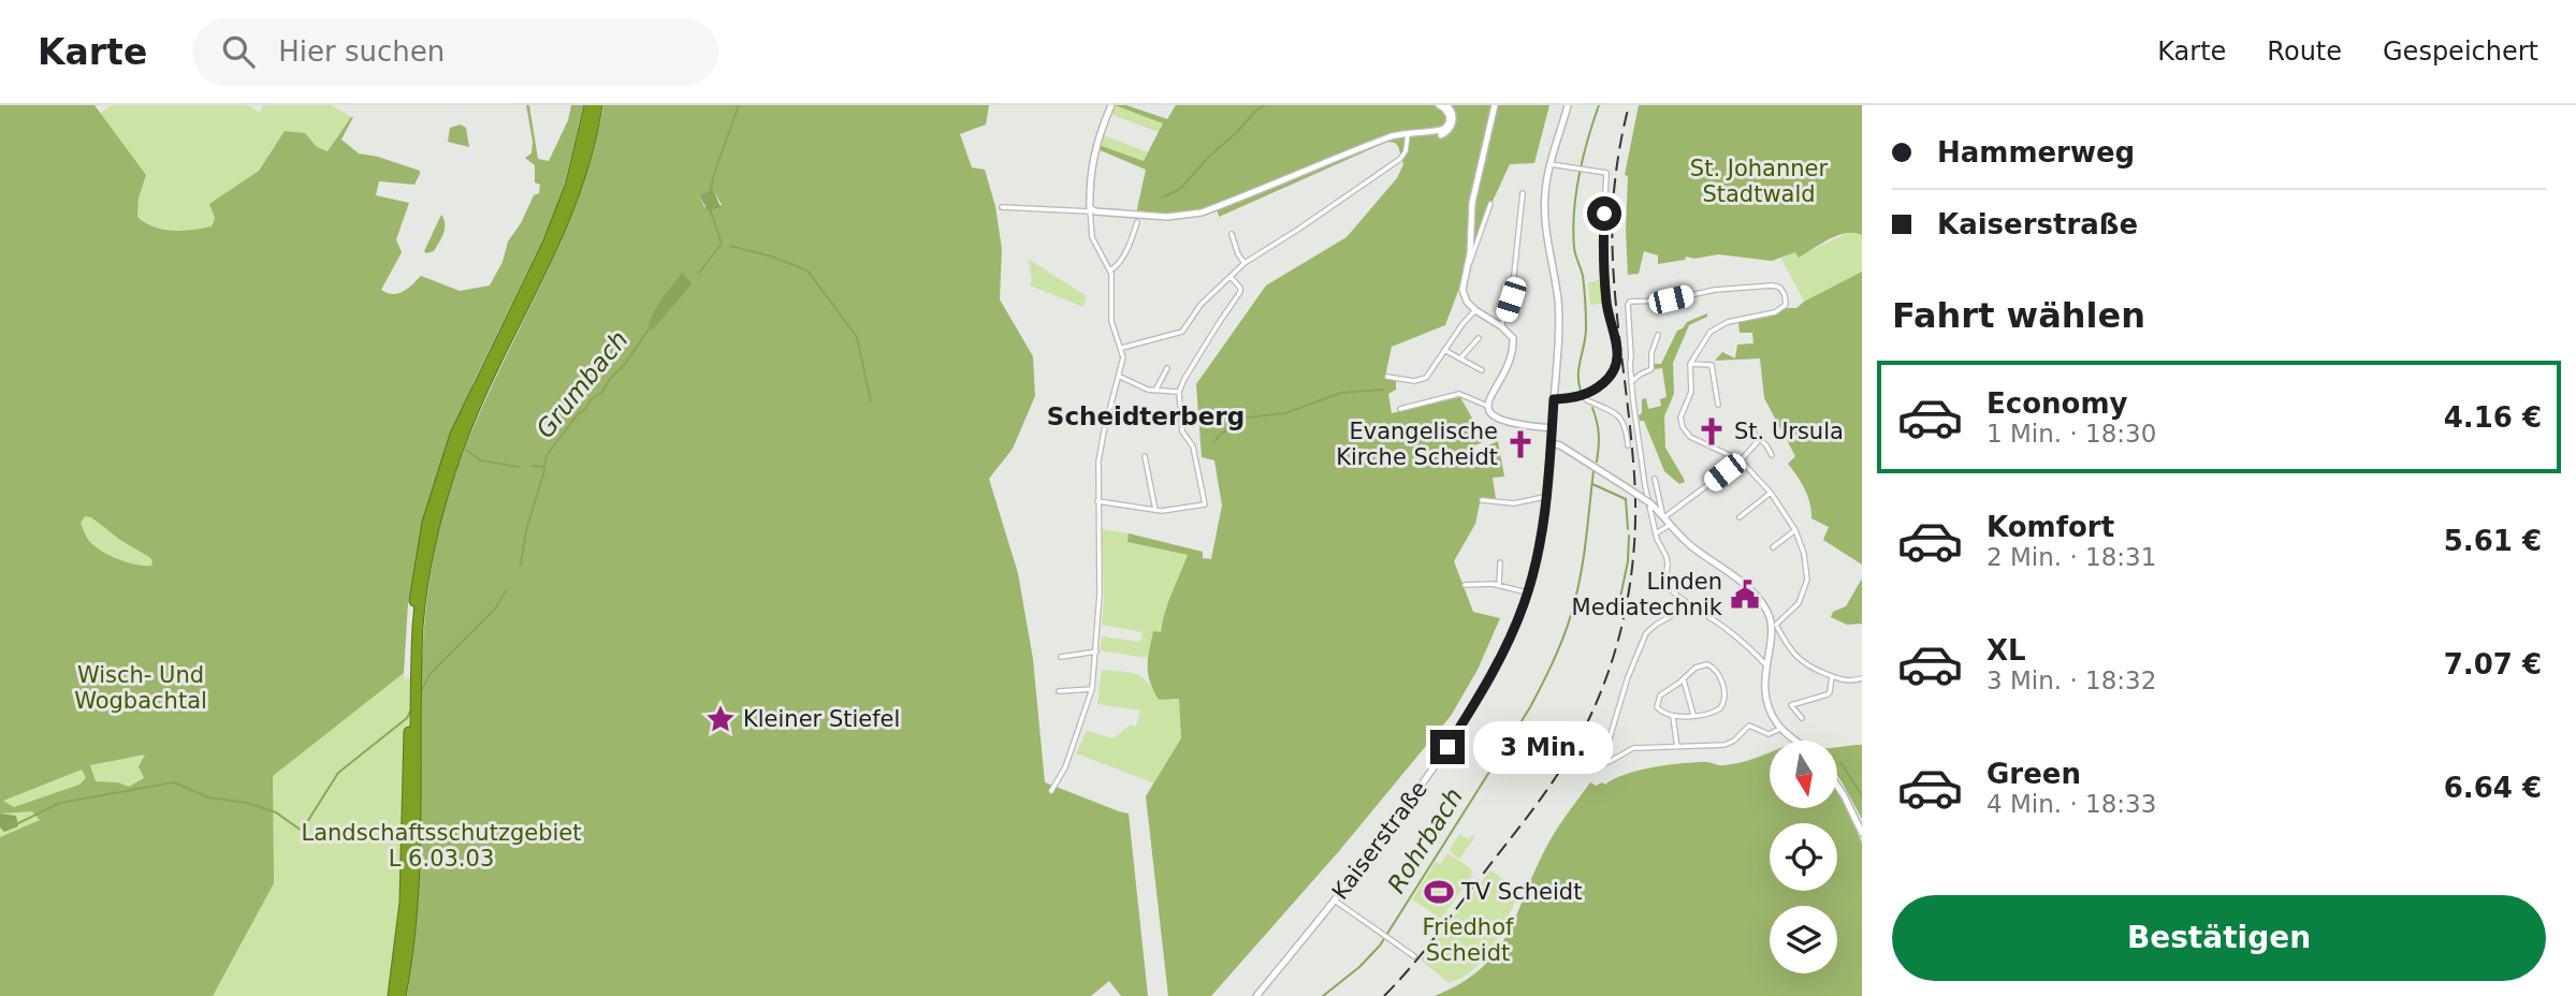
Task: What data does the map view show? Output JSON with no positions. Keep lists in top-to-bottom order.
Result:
{
  "streets": {
    "street": ["Kaiserstraße"]
  },
  "districts": ["Scheidterberg"],
  "water": ["Grumbach", "Rohrbach"],
  "parks": [
    "St. Johanner Stadtwald",
    "Wisch- Und Wogbachtal",
    "Landschaftsschutzgebiet L 6.03.03",
    "Friedhof Scheidt"
  ],
  "places": {
    "church": ["St. Ursula", "Evangelische Kirche Scheidt"],
    "public building": ["Linden Mediatechnik"],
    "place": ["Kleiner Stiefel"],
    "sports": ["TV Scheidt"]
  },
  "north": "bottom",
  "page": {
    "header": "Karte",
    "search": "Hier suchen",
    "nav": ["Karte", "Route", "Gespeichert"],
    "banner": ["Hammerweg", "Kaiserstraße"],
    "heading": "Fahrt wählen",
    "list": [
      {
        "name": "Economy",
        "note": "1 Min. · 18:30",
        "value": "4.16 €"
      },
      {
        "name": "Komfort",
        "note": "2 Min. · 18:31",
        "value": "5.61 €"
      },
      {
        "name": "XL",
        "note": "3 Min. · 18:32",
        "value": "7.07 €"
      },
      {
        "name": "Green",
        "note": "4 Min. · 18:33",
        "value": "6.64 €"
      }
    ],
    "bubble": "3 Min.",
    "buttons": "Bestätigen"
  }
}
